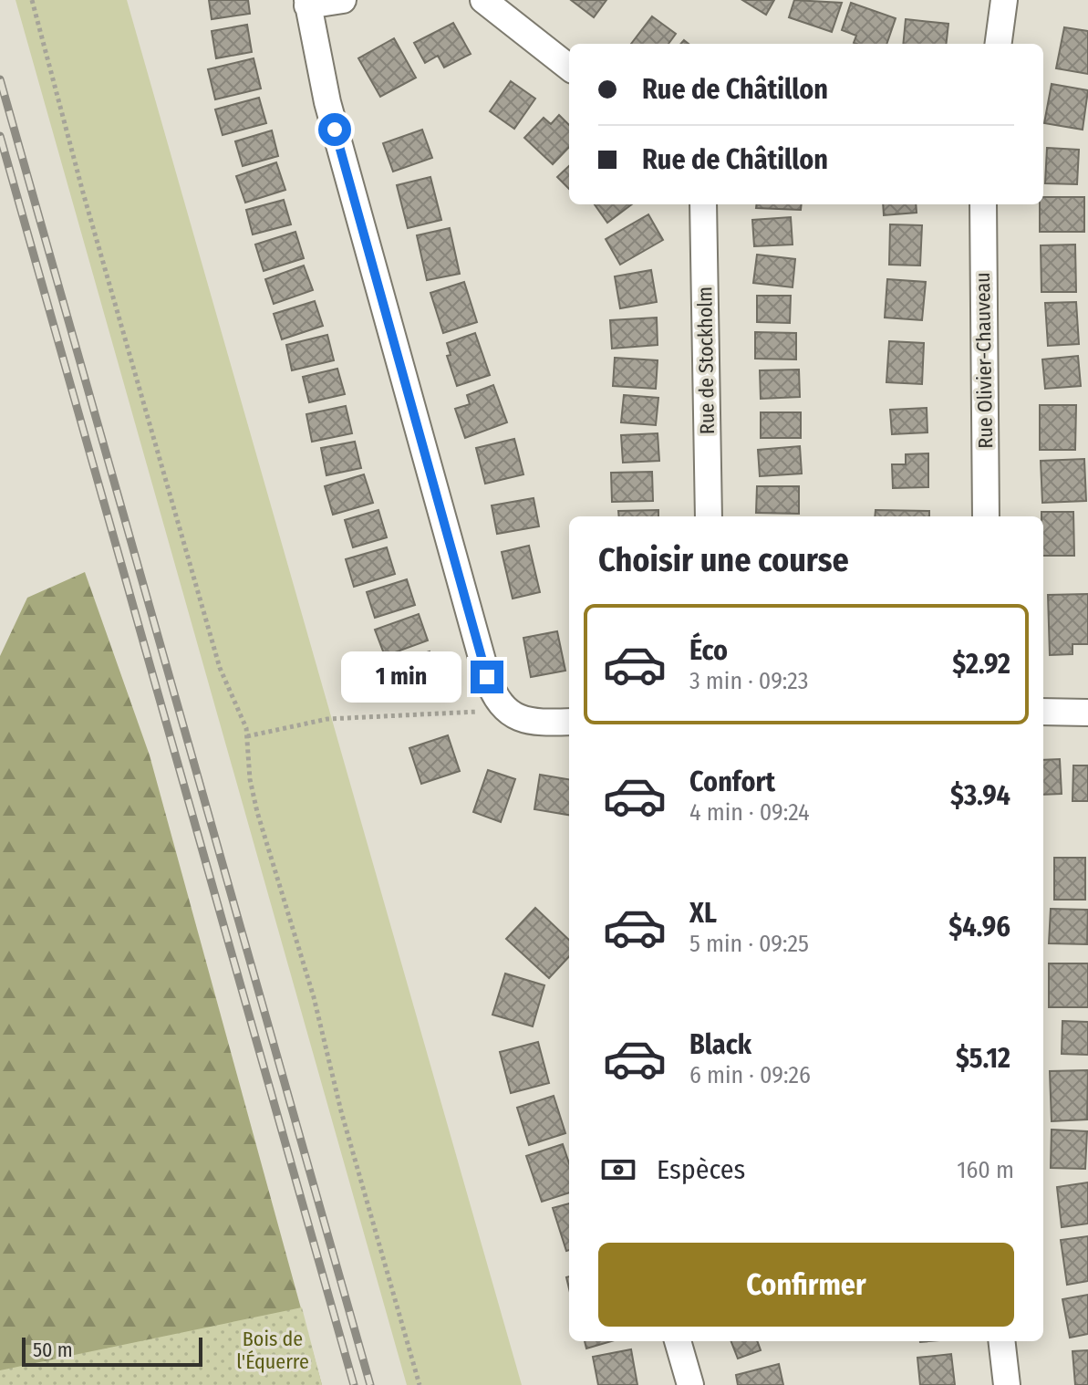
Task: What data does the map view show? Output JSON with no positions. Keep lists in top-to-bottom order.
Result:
{
  "streets": {
    "street": ["Rue de Stockholm", "Rue Olivier-Chauveau"]
  },
  "parks": ["Bois de l'Équerre"],
  "scale_bar": "50 m",
  "page": {
    "banner": ["Rue de Châtillon", "Rue de Châtillon"],
    "heading": "Choisir une course",
    "list": [
      {
        "name": "Éco",
        "note": "3 min · 09:23",
        "value": "$2.92"
      },
      {
        "name": "Confort",
        "note": "4 min · 09:24",
        "value": "$3.94"
      },
      {
        "name": "XL",
        "note": "5 min · 09:25",
        "value": "$4.96"
      },
      {
        "name": "Black",
        "note": "6 min · 09:26",
        "value": "$5.12"
      }
    ],
    "bubble": "1 min",
    "pay": ["Espèces", "160 m"],
    "buttons": "Confirmer",
    "scale": "50 m"
  }
}
